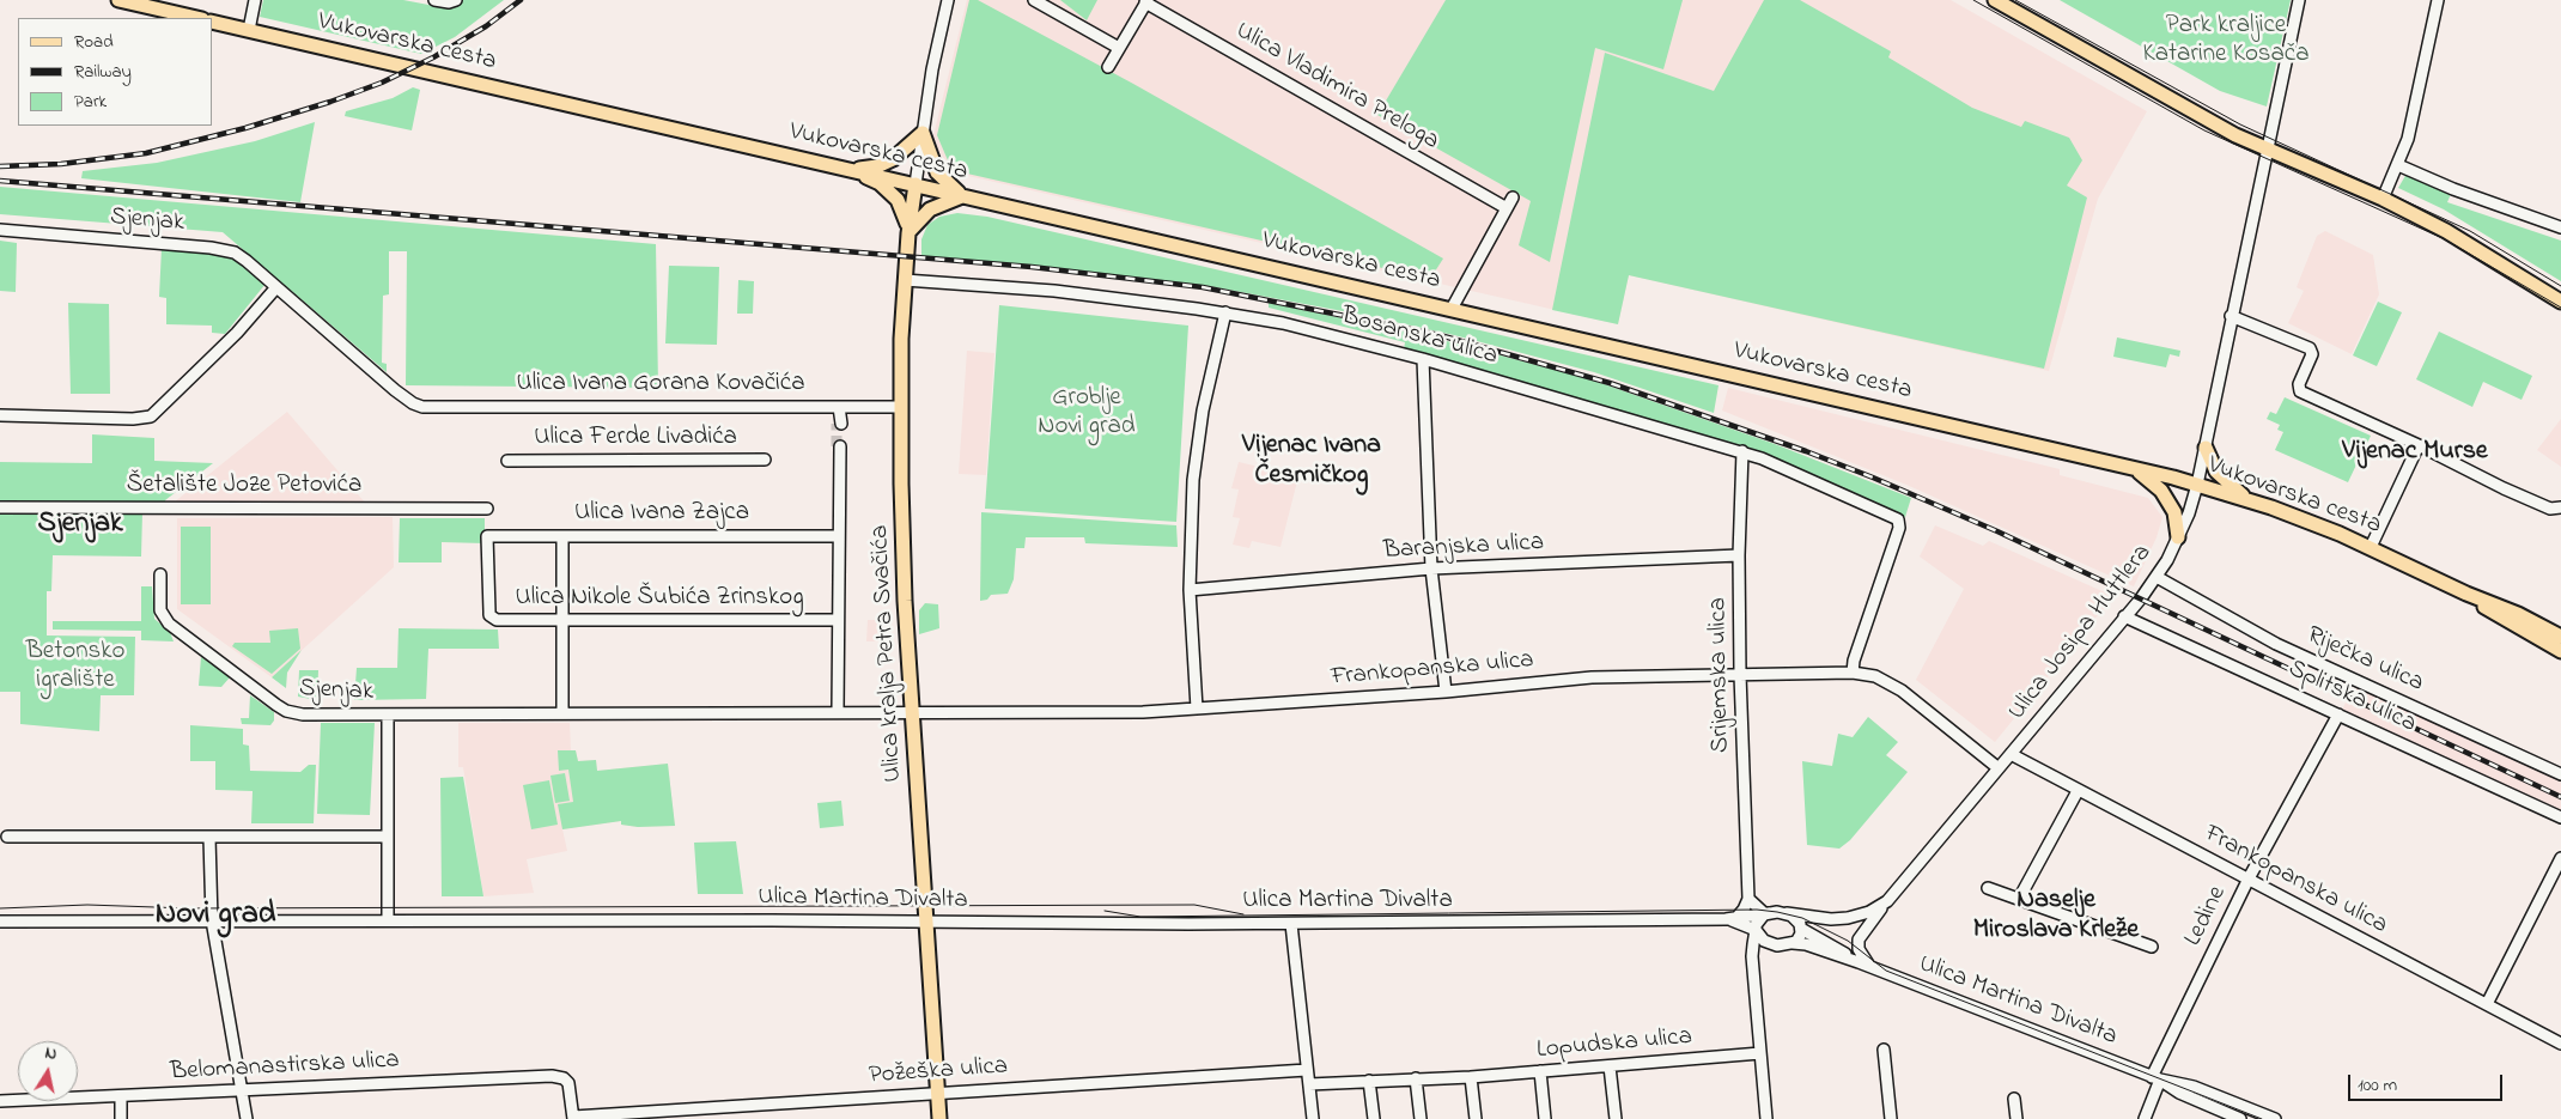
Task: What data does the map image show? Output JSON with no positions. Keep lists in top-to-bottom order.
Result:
{
  "streets": {
    "main road": ["Vukovarska cesta", "Ulica kralja Petra Svačića"],
    "street": [
      "Ulica Vladimira Preloga",
      "Sjenjak",
      "Bosanska ulica",
      "Ulica Ivana Gorana Kovačića",
      "Ulica Ferde Livadića",
      "Šetalište Joze Petovića",
      "Ulica Ivana Zajca",
      "Baranjska ulica",
      "Ulica Nikole Šubića Zrinskog",
      "Ulica Josipa Huttlera",
      "Riječka ulica",
      "Frankopanska ulica",
      "Srijemska ulica",
      "Splitska ulica",
      "Ulica Martina Divalta",
      "Ledine",
      "Lopudska ulica",
      "Belomanastirska ulica",
      "Požeška ulica"
    ]
  },
  "crossings": [
    ["Vukovarska cesta", "Ulica Josipa Huttlera"],
    ["Vukovarska cesta", "Ulica kralja Petra Svačića"],
    ["Sjenjak", "Ulica Ivana Gorana Kovačića"],
    ["Sjenjak", "Frankopanska ulica"],
    ["Sjenjak", "Ulica Martina Divalta"],
    ["Bosanska ulica", "Ulica kralja Petra Svačića"],
    ["Bosanska ulica", "Frankopanska ulica"],
    ["Bosanska ulica", "Srijemska ulica"],
    ["Ulica Ivana Gorana Kovačića", "Ulica kralja Petra Svačića"],
    ["Ulica Ivana Zajca", "Ulica Nikole Šubića Zrinskog"],
    ["Baranjska ulica", "Srijemska ulica"],
    ["Ulica Josipa Huttlera", "Riječka ulica"],
    ["Ulica Josipa Huttlera", "Frankopanska ulica"],
    ["Ulica Josipa Huttlera", "Splitska ulica"],
    ["Ulica Josipa Huttlera", "Ulica Martina Divalta"],
    ["Ulica kralja Petra Svačića", "Frankopanska ulica"],
    ["Ulica kralja Petra Svačića", "Ulica Martina Divalta"],
    ["Ulica kralja Petra Svačića", "Požeška ulica"],
    ["Frankopanska ulica", "Srijemska ulica"],
    ["Frankopanska ulica", "Ledine"],
    ["Splitska ulica", "Ledine"],
    ["Ulica Martina Divalta", "Ledine"],
    ["Belomanastirska ulica", "Požeška ulica"]
  ],
  "districts": [
    "Vijenac Ivana Česmičkog",
    "Vijenac Murse",
    "Sjenjak",
    "Naselje Miroslava Krleže",
    "Novi grad"
  ],
  "parks": ["Park kraljice Katarine Kosača", "Groblje Novi grad", "Betonsko igralište"],
  "legend": ["Road", "Railway", "Park"],
  "scale_bar": "100 m",
  "north": "top"
}
